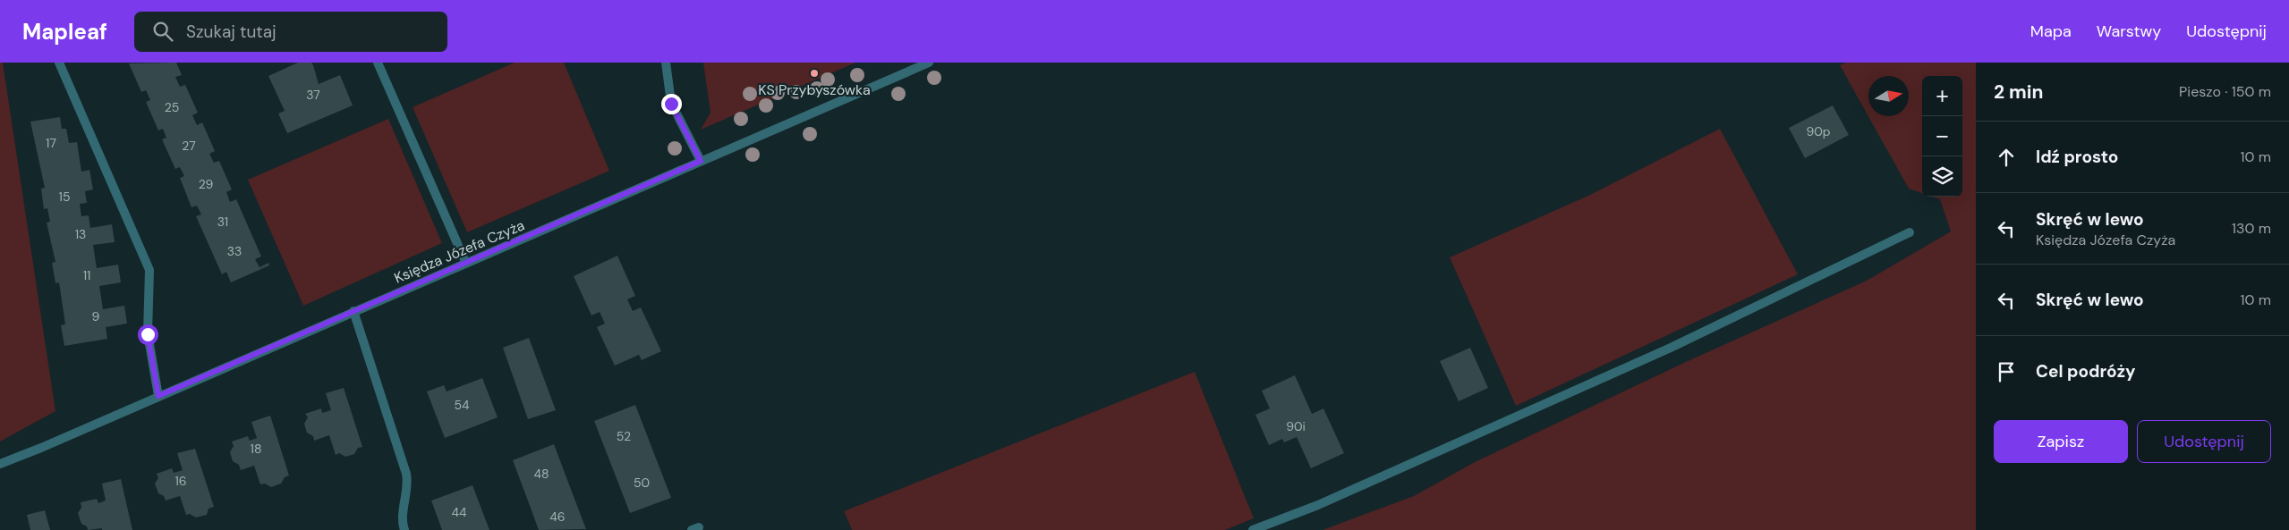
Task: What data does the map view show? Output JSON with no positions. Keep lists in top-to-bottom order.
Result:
{
  "streets": {
    "street": ["Księdza Józefa Czyża"]
  },
  "places": ["KS Przybyszówka"],
  "house_numbers": [
    "37",
    "25",
    "90p",
    "17",
    "27",
    "29",
    "15",
    "31",
    "13",
    "33",
    "11",
    "9",
    "54",
    "90i",
    "52",
    "18",
    "48",
    "16",
    "50",
    "44",
    "46"
  ],
  "north": "right",
  "page": {
    "header": "Mapleaf",
    "search": "Szukaj tutaj",
    "nav": ["Mapa", "Warstwy", "Udostępnij"],
    "heading": ["2 min", "Pieszo · 150 m"],
    "map_buttons": ["+", "−"],
    "list": [
      ["Idź prosto", "10 m"],
      ["Skręć w lewo", "Księdza Józefa Czyża", "130 m"],
      ["Skręć w lewo", "10 m"],
      "Cel podróży"
    ],
    "buttons": ["Zapisz", "Udostępnij"]
  }
}
